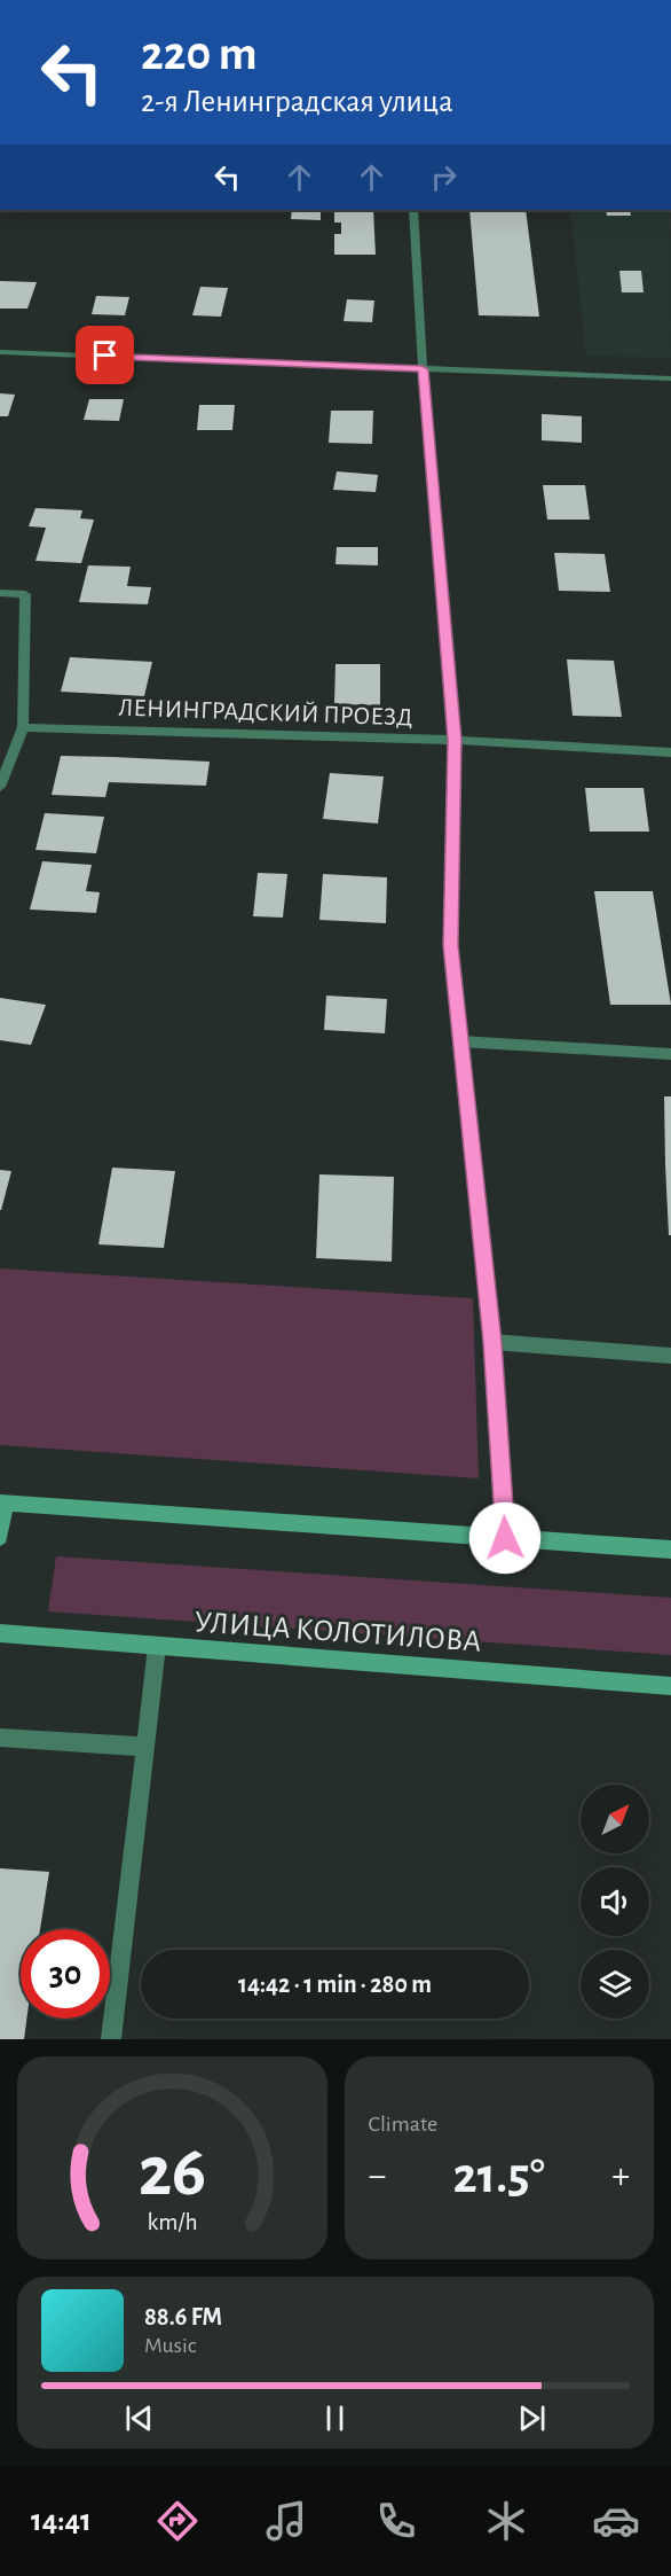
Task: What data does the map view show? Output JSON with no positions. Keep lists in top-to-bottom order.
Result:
{
  "streets": {
    "main road": ["УЛИЦА КОЛОТИЛОВА"],
    "street": ["ЛЕНИНГРАДСКИЙ ПРОЕЗД"]
  },
  "north": "top right",
  "page": {
    "turn": ["220 m", "2-я Ленинградская улица"],
    "limit": "30",
    "trip": "14:42 · 1 min · 280 m",
    "tile": "Climate",
    "heat": ["−", "21.5°", "+"],
    "song": ["88.6 FM", "Music"],
    "tabs": "14:41",
    "gauge": ["26", "km/h"]
  }
}
